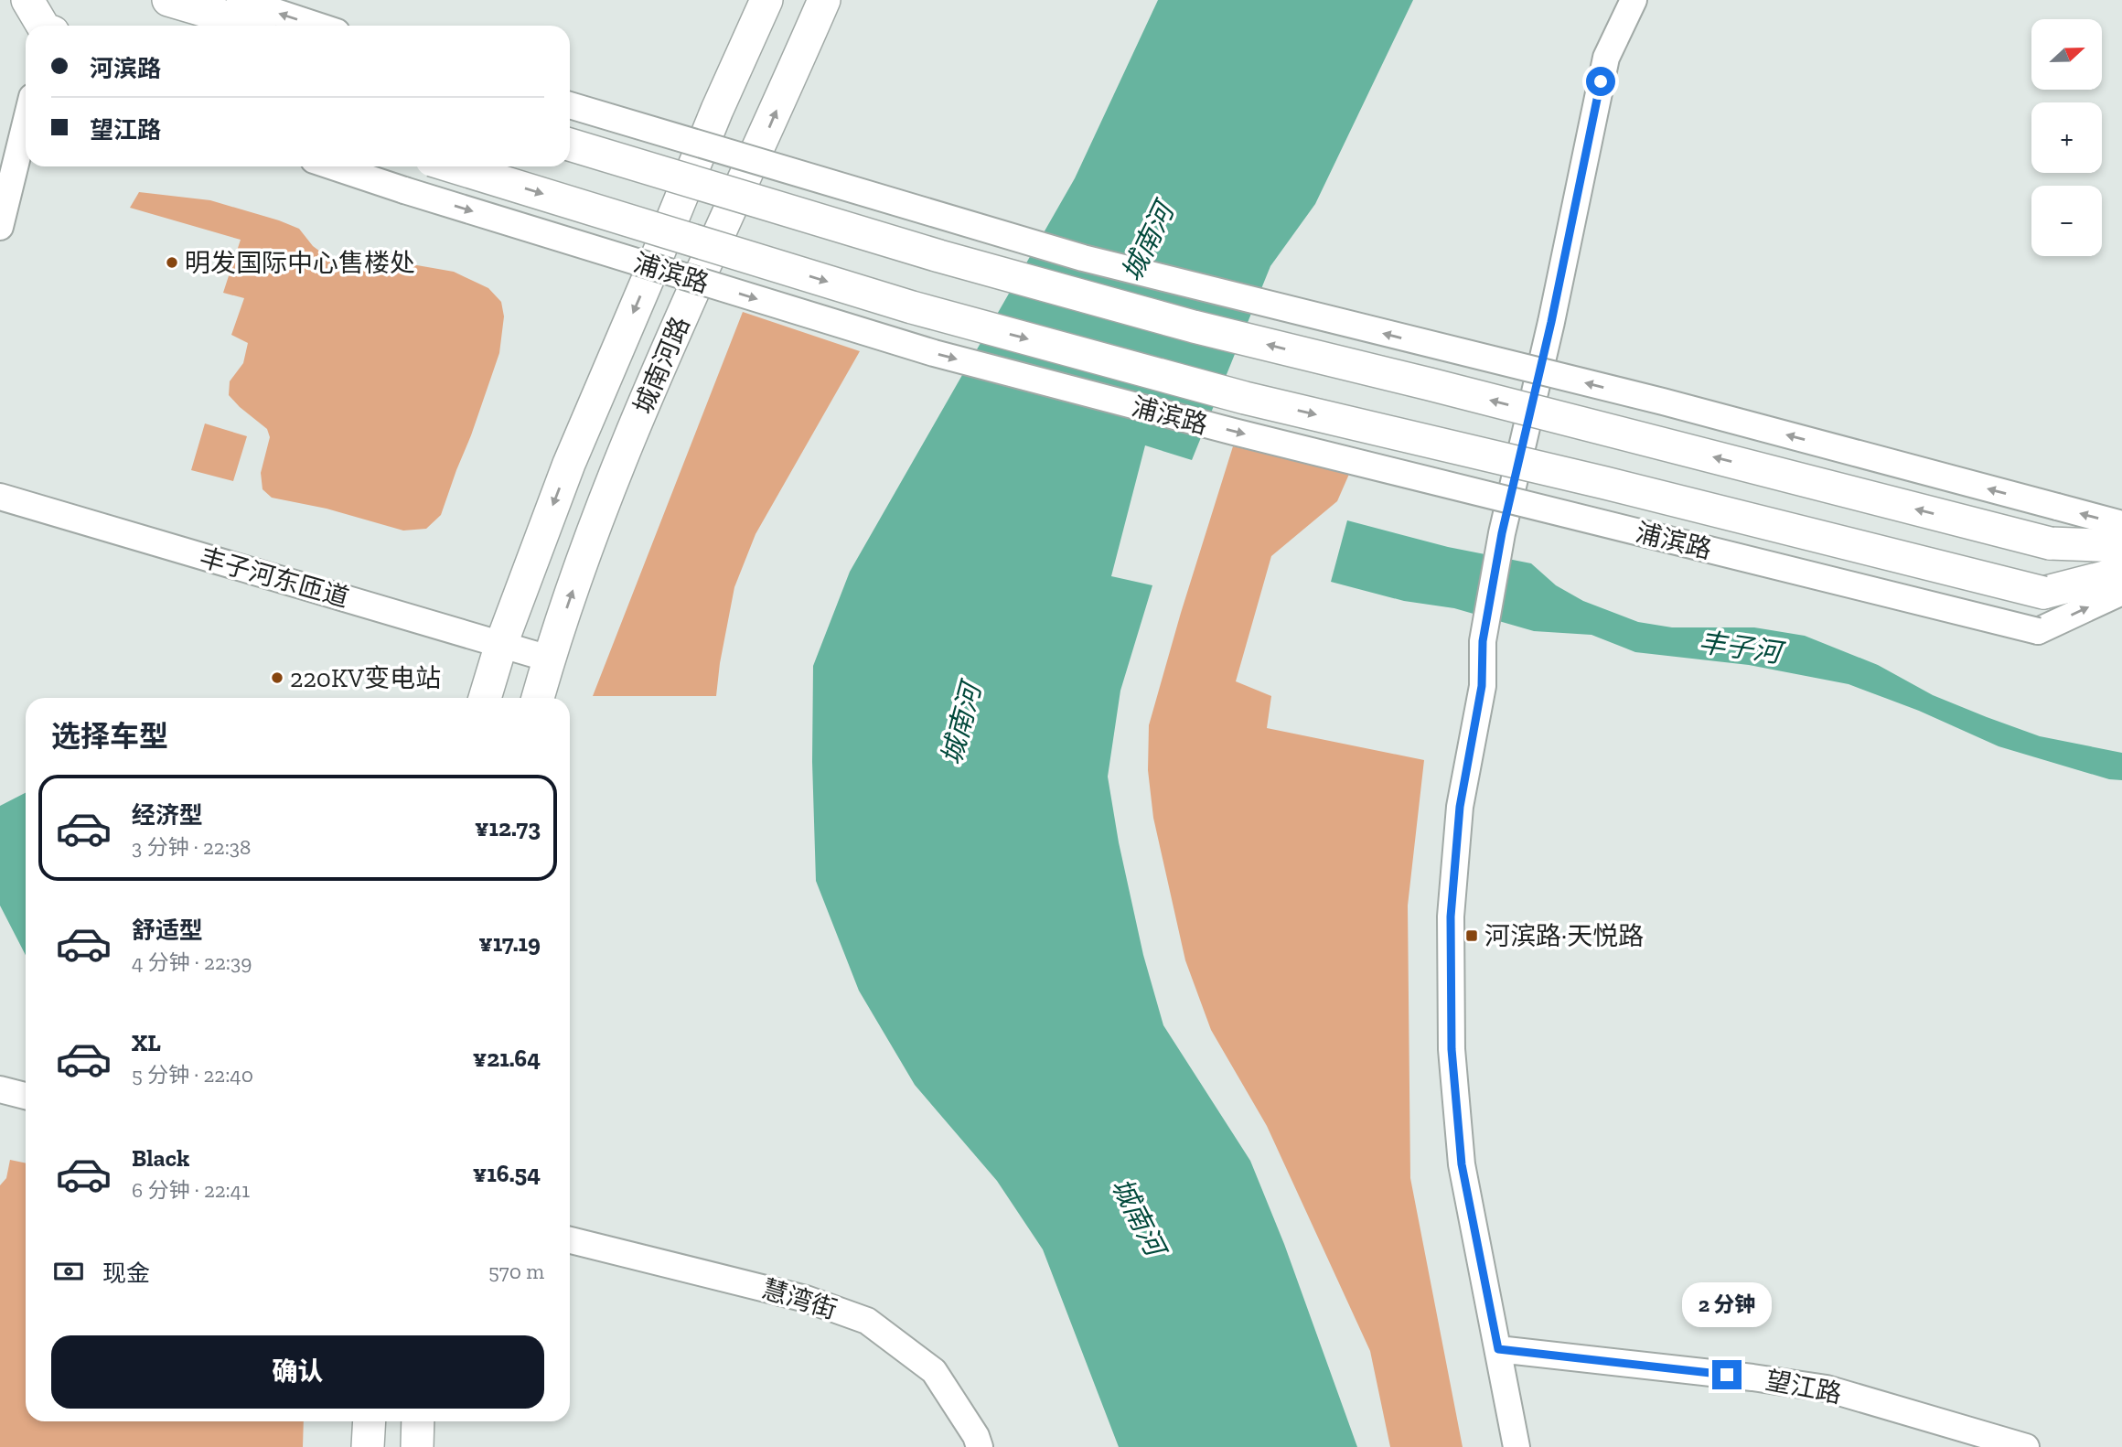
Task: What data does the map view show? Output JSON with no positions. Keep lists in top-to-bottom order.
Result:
{
  "streets": {
    "main road": ["浦滨路", "城南河路"],
    "street": ["丰子河东匝道", "慧湾街", "望江路"]
  },
  "crossings": [
    ["城南河路", "丰子河东匝道"]
  ],
  "water": ["城南河", "丰子河"],
  "places": {
    "other": ["明发国际中心售楼处", "220KV变电站"],
    "transit": ["河滨路·天悦路"]
  },
  "north": "right",
  "page": {
    "map_buttons": ["+", "−"],
    "banner": ["河滨路", "望江路"],
    "heading": "选择车型",
    "list": [
      {
        "name": "经济型",
        "note": "3 分钟 · 22:38",
        "value": "¥12.73"
      },
      {
        "name": "舒适型",
        "note": "4 分钟 · 22:39",
        "value": "¥17.19"
      },
      {
        "name": "XL",
        "note": "5 分钟 · 22:40",
        "value": "¥21.64"
      },
      {
        "name": "Black",
        "note": "6 分钟 · 22:41",
        "value": "¥16.54"
      }
    ],
    "pay": ["现金", "570 m"],
    "bubble": "2 分钟",
    "buttons": "确认"
  }
}
